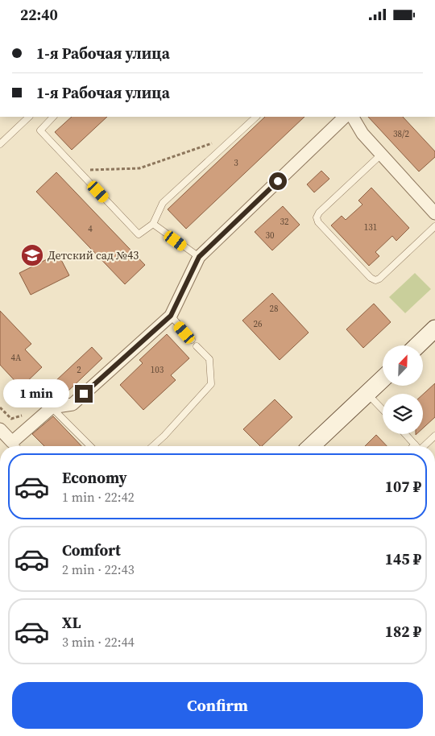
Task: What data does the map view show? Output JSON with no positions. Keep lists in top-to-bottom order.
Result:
{
  "places": {
    "school or university": ["Детский сад №43"]
  },
  "house_numbers": [
    "38/2",
    "3",
    "32",
    "131",
    "4",
    "30",
    "28",
    "26",
    "4А",
    "2",
    "103"
  ],
  "north": "top right",
  "page": {
    "status": "22:40",
    "banner": ["1-я Рабочая улица", "1-я Рабочая улица"],
    "bubble": "1 min",
    "list": [
      {
        "name": "Economy",
        "note": "1 min · 22:42",
        "value": "107 ₽"
      },
      {
        "name": "Comfort",
        "note": "2 min · 22:43",
        "value": "145 ₽"
      },
      {
        "name": "XL",
        "note": "3 min · 22:44",
        "value": "182 ₽"
      }
    ],
    "buttons": "Confirm"
  }
}
